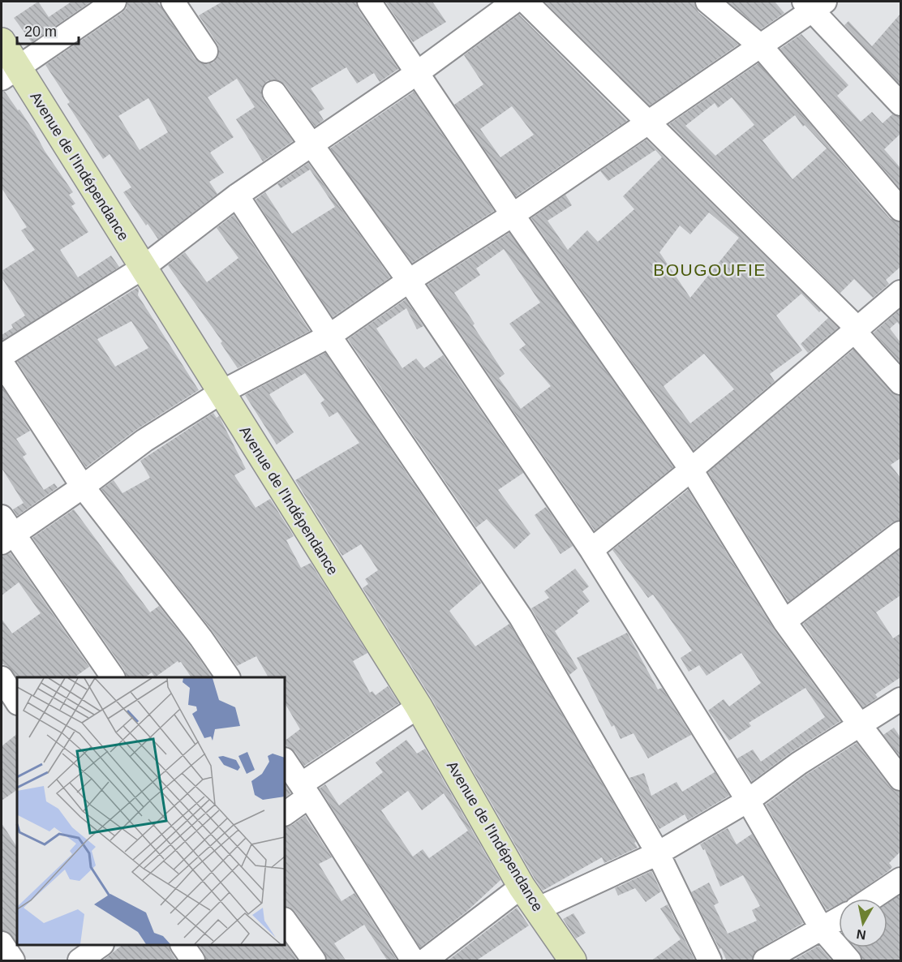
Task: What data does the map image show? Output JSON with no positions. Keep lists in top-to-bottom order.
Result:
{
  "streets": {
    "main road": ["Avenue de l'Indépendance"]
  },
  "districts": ["BOUGOUFIE"],
  "scale_bar": "20 m",
  "north": "bottom"
}
